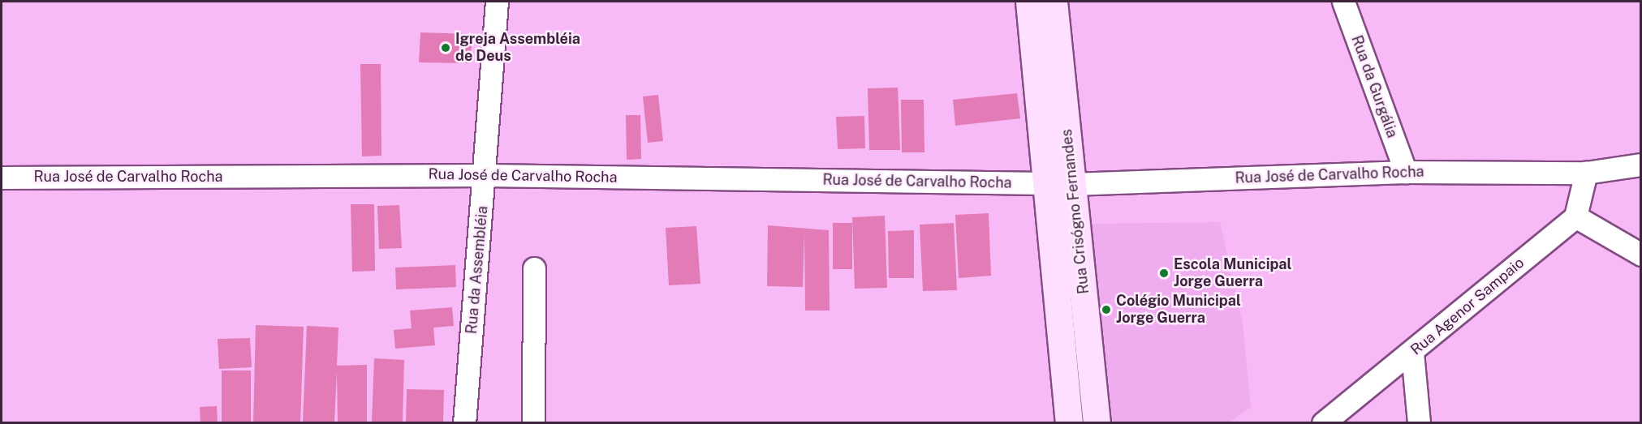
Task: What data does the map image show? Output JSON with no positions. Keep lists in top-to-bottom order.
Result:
{
  "streets": {
    "street": [
      "Rua da Gurgália",
      "Rua José de Carvalho Rocha",
      "Rua Crisógno Fernandes",
      "Rua da Assembléia",
      "Rua Agenor Sampaio"
    ]
  },
  "crossings": [
    ["Rua da Gurgália", "Rua José de Carvalho Rocha"],
    ["Rua José de Carvalho Rocha", "Rua Crisógno Fernandes"],
    ["Rua José de Carvalho Rocha", "Rua da Assembléia"]
  ],
  "places": ["Igreja Assembléia de Deus", "Escola Municipal Jorge Guerra", "Colégio Municipal Jorge Guerra"]
}
